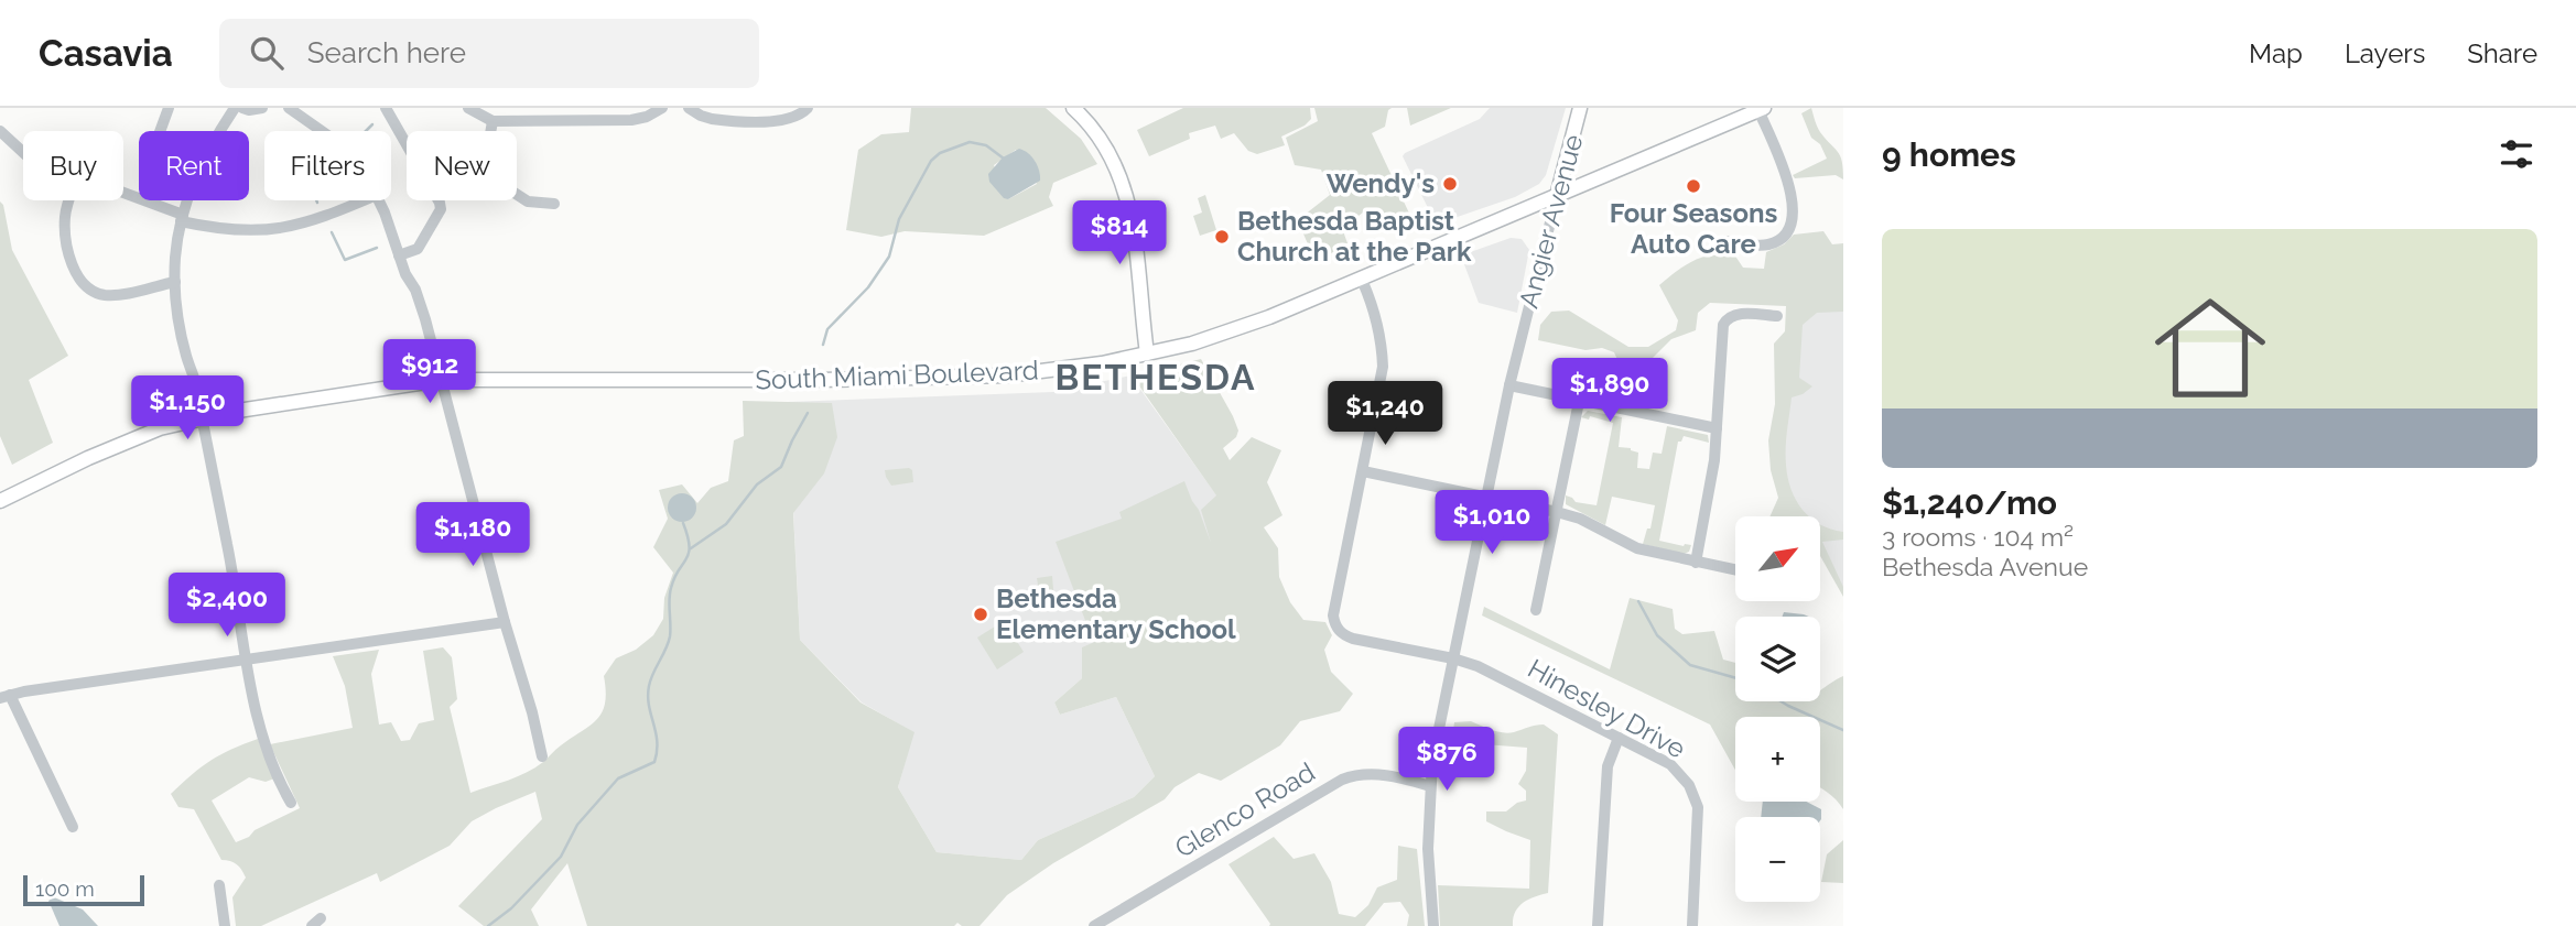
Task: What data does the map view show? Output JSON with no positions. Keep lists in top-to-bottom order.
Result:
{
  "streets": {
    "main road": ["Angier Avenue", "South Miami Boulevard"],
    "street": ["Hinesley Drive", "Glenco Road"]
  },
  "crossings": [
    ["Angier Avenue", "South Miami Boulevard"],
    ["Angier Avenue", "Hinesley Drive"],
    ["Angier Avenue", "Glenco Road"]
  ],
  "districts": ["BETHESDA"],
  "places": [
    "Wendy's",
    "Four Seasons Auto Care",
    "Bethesda Baptist Church at the Park",
    "Bethesda Elementary School"
  ],
  "scale_bar": "100 m",
  "north": "top right",
  "page": {
    "header": "Casavia",
    "search": "Search here",
    "nav": ["Map", "Layers", "Share"],
    "heading": "9 homes",
    "chip": [
      "Buy",
      "Rent",
      "Filters",
      "New"
    ],
    "price": [
      "$814",
      "$912",
      "$1,890",
      "$1,150",
      "$1,240",
      "$1,010",
      "$1,180",
      "$2,400",
      "$876"
    ],
    "list": [
      {
        "name": "$1,240/mo",
        "note": "3 rooms · 104 m² · Bethesda Avenue"
      }
    ],
    "map_buttons": ["+", "−"],
    "scale": "100 m"
  }
}
